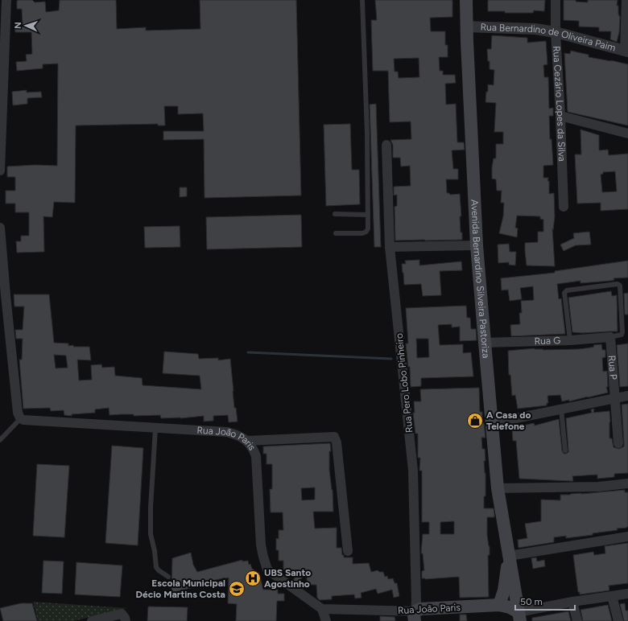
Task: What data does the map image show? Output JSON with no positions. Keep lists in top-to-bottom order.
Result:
{
  "streets": {
    "main road": ["Avenida Bernardino Silveira Pastoriza", "Rua João Paris"],
    "street": [
      "Rua Bernardino de Oliveira Paim",
      "Rua Cezário Lopes da Silva",
      "Rua G",
      "Rua P",
      "Rua Pero Lobo Pinheiro"
    ]
  },
  "crossings": [
    ["Rua Bernardino de Oliveira Paim", "Rua Cezário Lopes da Silva"],
    ["Rua Bernardino de Oliveira Paim", "Avenida Bernardino Silveira Pastoriza"],
    ["Avenida Bernardino Silveira Pastoriza", "Rua G"],
    ["Avenida Bernardino Silveira Pastoriza", "Rua João Paris"],
    ["Rua G", "Rua P"],
    ["Rua Pero Lobo Pinheiro", "Rua João Paris"]
  ],
  "places": {
    "shop": ["A Casa do Telefone"],
    "hospital": ["UBS Santo Agostinho"],
    "school or university": ["Escola Municipal Décio Martins Costa"]
  },
  "scale_bar": "50 m",
  "north": "left"
}
